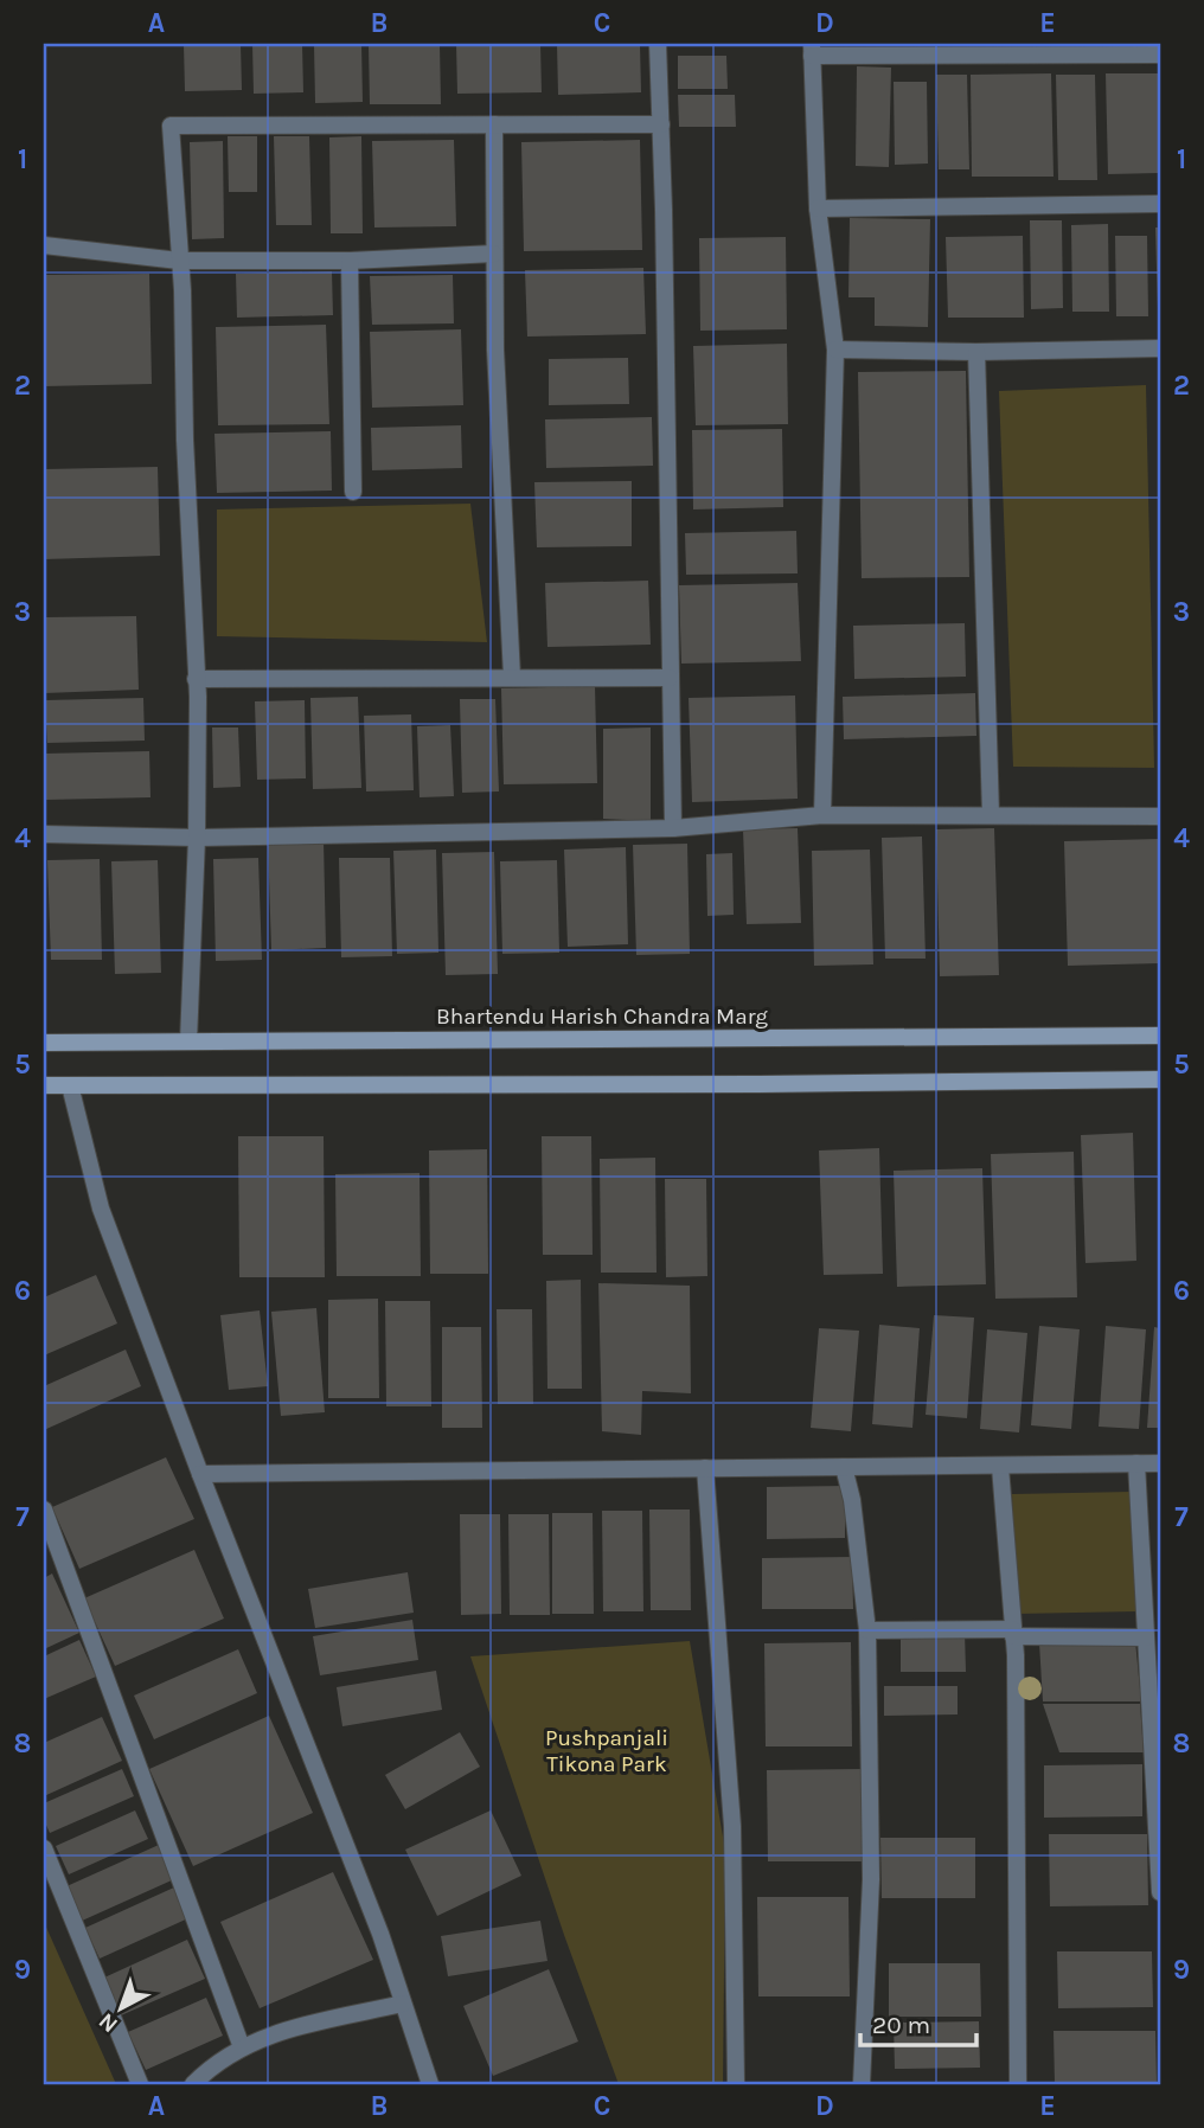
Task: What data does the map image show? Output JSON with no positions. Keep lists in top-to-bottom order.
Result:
{
  "streets": {
    "main road": ["Bhartendu Harish Chandra Marg"]
  },
  "parks": ["Pushpanjali Tikona Park"],
  "scale_bar": "20 m",
  "north": "bottom left",
  "grid": {
    "columns": [
      "A",
      "B",
      "C",
      "D",
      "E"
    ],
    "rows": [
      "1",
      "2",
      "3",
      "4",
      "5",
      "6",
      "7",
      "8",
      "9"
    ]
  }
}
